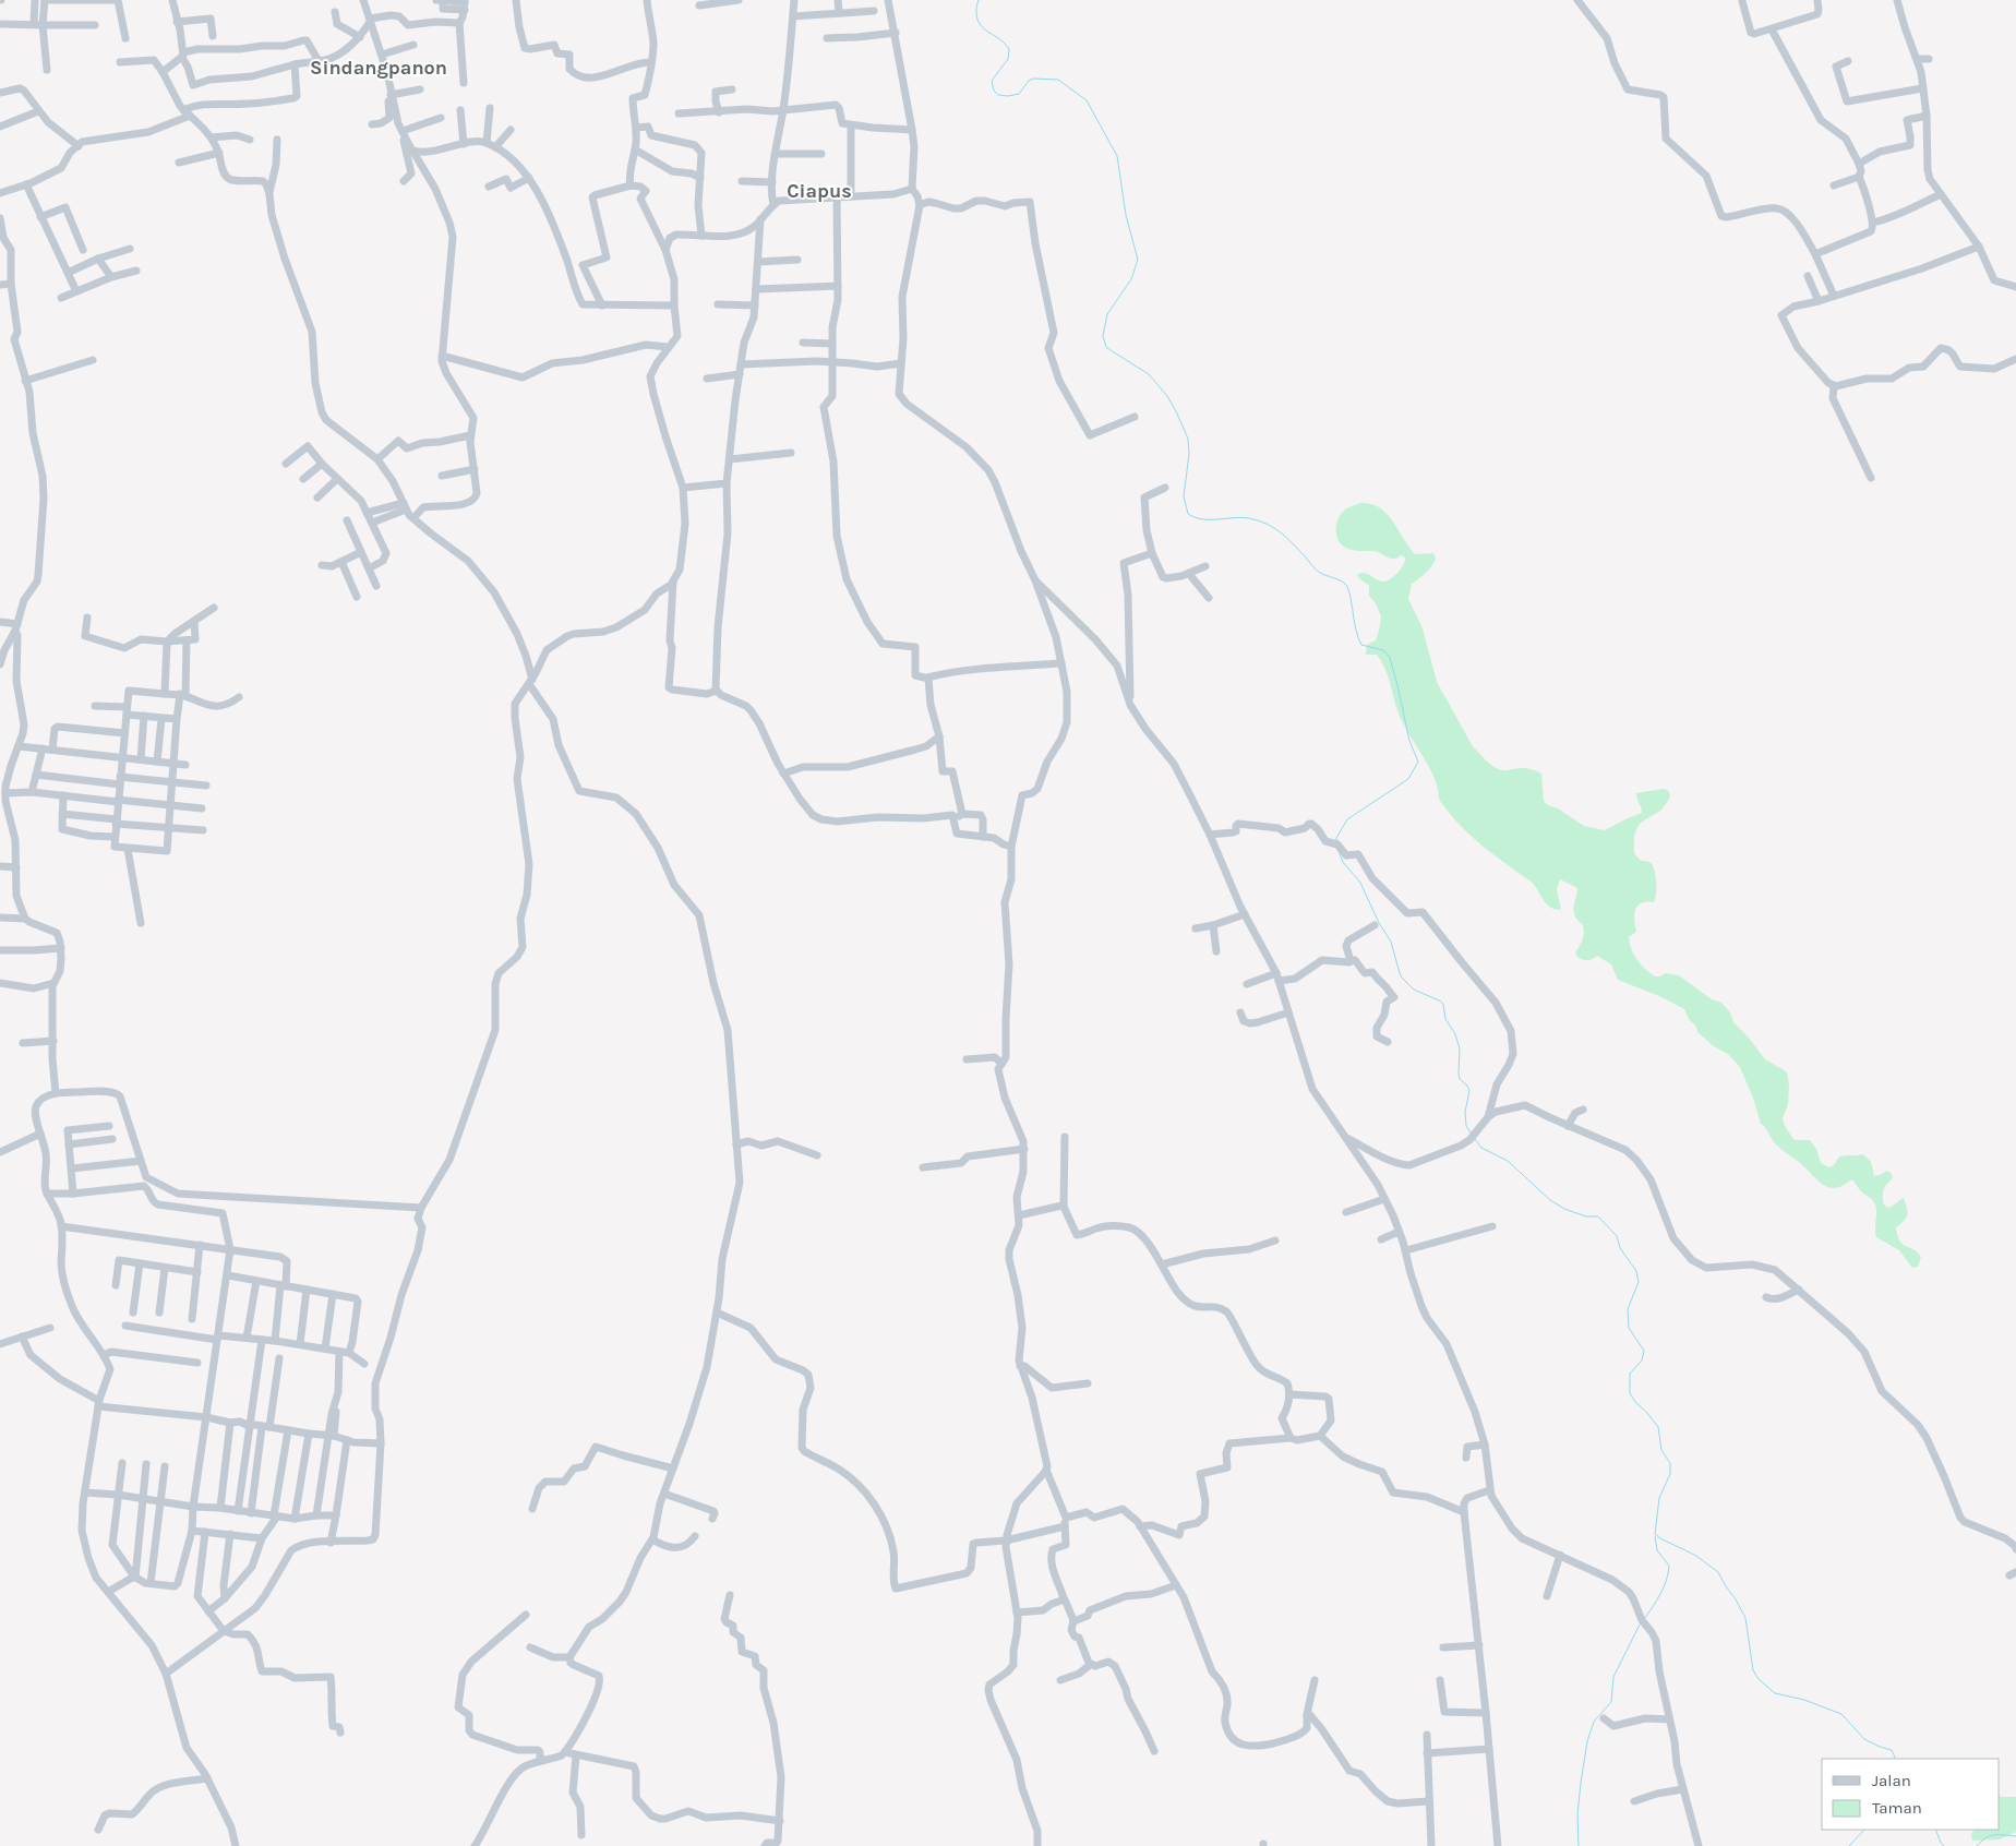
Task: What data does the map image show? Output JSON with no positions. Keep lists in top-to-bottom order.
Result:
{
  "districts": ["Sindangpanon", "Ciapus"],
  "legend": ["Jalan", "Taman"]
}
